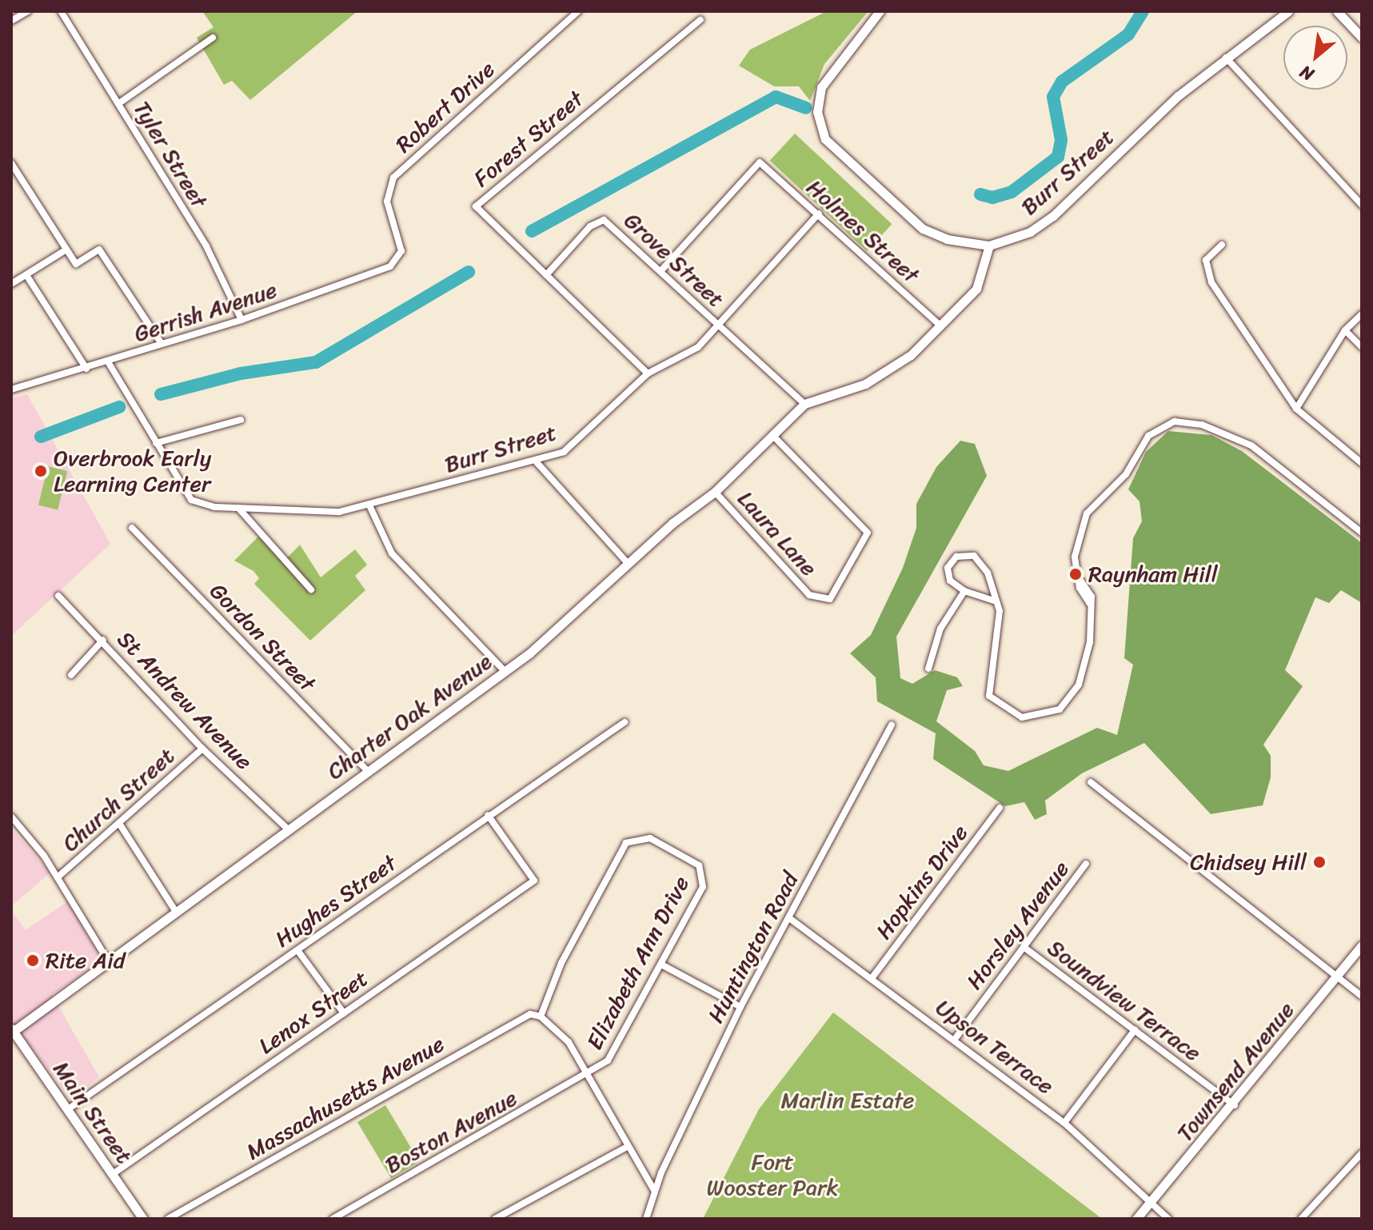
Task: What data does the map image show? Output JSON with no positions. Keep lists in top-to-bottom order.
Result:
{
  "streets": {
    "main road": [
      "Burr Street",
      "Charter Oak Avenue",
      "Townsend Avenue",
      "Main Street"
    ],
    "street": [
      "Robert Drive",
      "Forest Street",
      "Tyler Street",
      "Holmes Street",
      "Grove Street",
      "Gerrish Avenue",
      "Laura Lane",
      "Gordon Street",
      "St Andrew Avenue",
      "Church Street",
      "Hopkins Drive",
      "Hughes Street",
      "Horsley Avenue",
      "Huntington Road",
      "Elizabeth Ann Drive",
      "Soundview Terrace",
      "Lenox Street",
      "Upson Terrace",
      "Massachusetts Avenue",
      "Boston Avenue"
    ]
  },
  "crossings": [
    ["Robert Drive", "Gerrish Avenue"],
    ["Forest Street", "Burr Street"],
    ["Forest Street", "Grove Street"],
    ["Tyler Street", "Gerrish Avenue"],
    ["Burr Street", "Holmes Street"],
    ["Burr Street", "Grove Street"],
    ["Burr Street", "Gerrish Avenue"],
    ["Holmes Street", "Grove Street"],
    ["Laura Lane", "Charter Oak Avenue"],
    ["Gordon Street", "Charter Oak Avenue"],
    ["St Andrew Avenue", "Charter Oak Avenue"],
    ["St Andrew Avenue", "Church Street"],
    ["Charter Oak Avenue", "Main Street"],
    ["Hopkins Drive", "Upson Terrace"],
    ["Hughes Street", "Lenox Street"],
    ["Hughes Street", "Main Street"],
    ["Horsley Avenue", "Soundview Terrace"],
    ["Horsley Avenue", "Upson Terrace"],
    ["Huntington Road", "Upson Terrace"],
    ["Elizabeth Ann Drive", "Massachusetts Avenue"],
    ["Elizabeth Ann Drive", "Boston Avenue"],
    ["Soundview Terrace", "Townsend Avenue"],
    ["Lenox Street", "Main Street"],
    ["Upson Terrace", "Townsend Avenue"]
  ],
  "parks": ["Marlin Estate", "Fort Wooster Park"],
  "places": [
    "Overbrook Early Learning Center",
    "Raynham Hill",
    "Chidsey Hill",
    "Rite Aid"
  ],
  "north": "bottom left"
}
